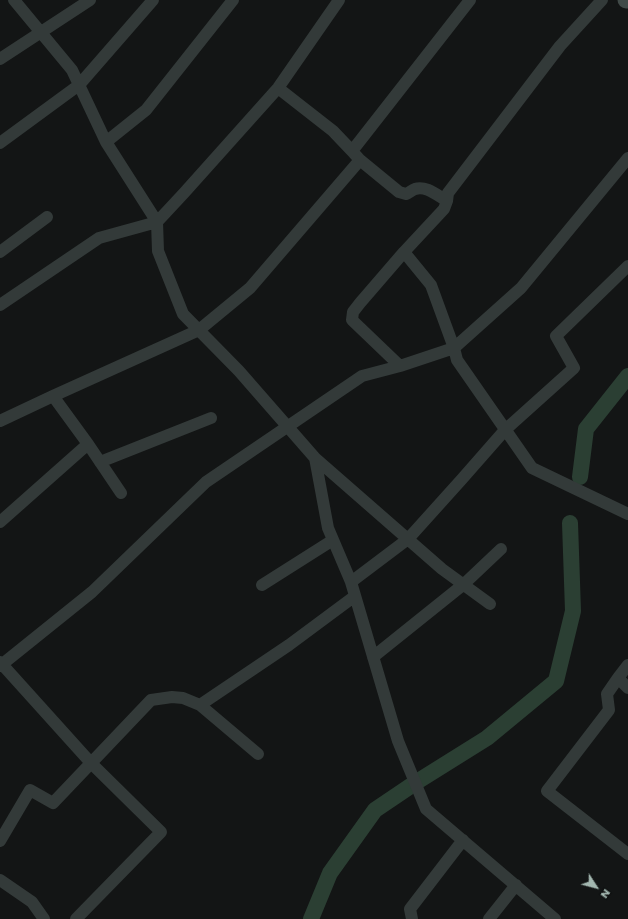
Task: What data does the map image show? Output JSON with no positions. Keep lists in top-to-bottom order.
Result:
{
  "north": "bottom right"
}
